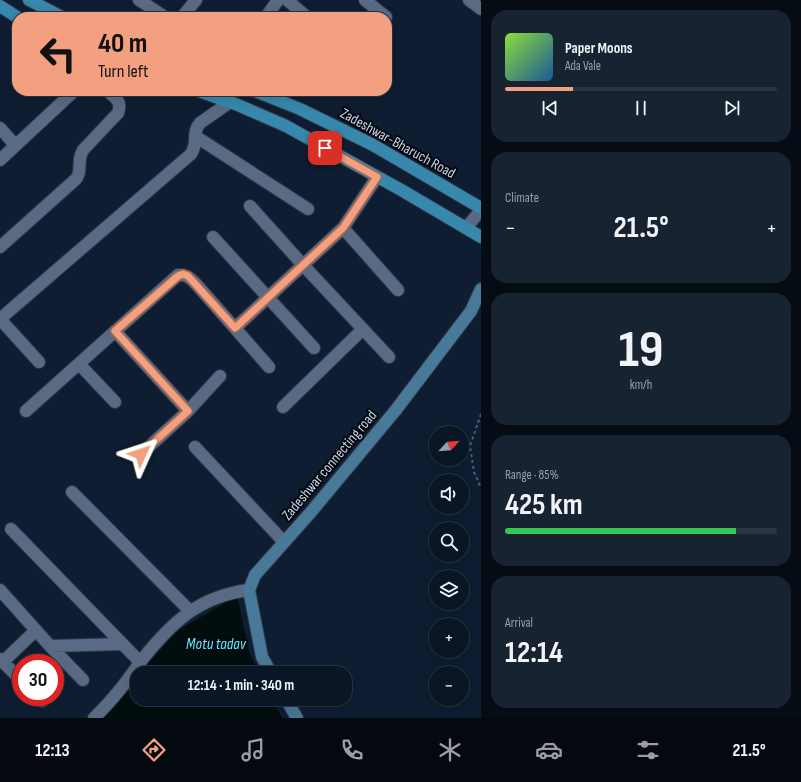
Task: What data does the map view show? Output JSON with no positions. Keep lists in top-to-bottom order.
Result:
{
  "streets": {
    "main road": ["Zadeshwar-Bharuch Road"],
    "street": ["Zadeshwar connecting road"]
  },
  "water": ["Motu tadav"],
  "north": "top right",
  "page": {
    "turn": ["40 m", "Turn left"],
    "song": ["Paper Moons", "Ada Vale"],
    "tile": [
      "Climate",
      ["19", "km/h"],
      ["Range · 85%", "425 km"],
      ["Arrival", "12:14"]
    ],
    "heat": ["−", "21.5°", "+"],
    "map_buttons": ["+", "−"],
    "limit": "30",
    "trip": "12:14 · 1 min · 340 m",
    "tabs": ["12:13", "21.5°"]
  }
}
